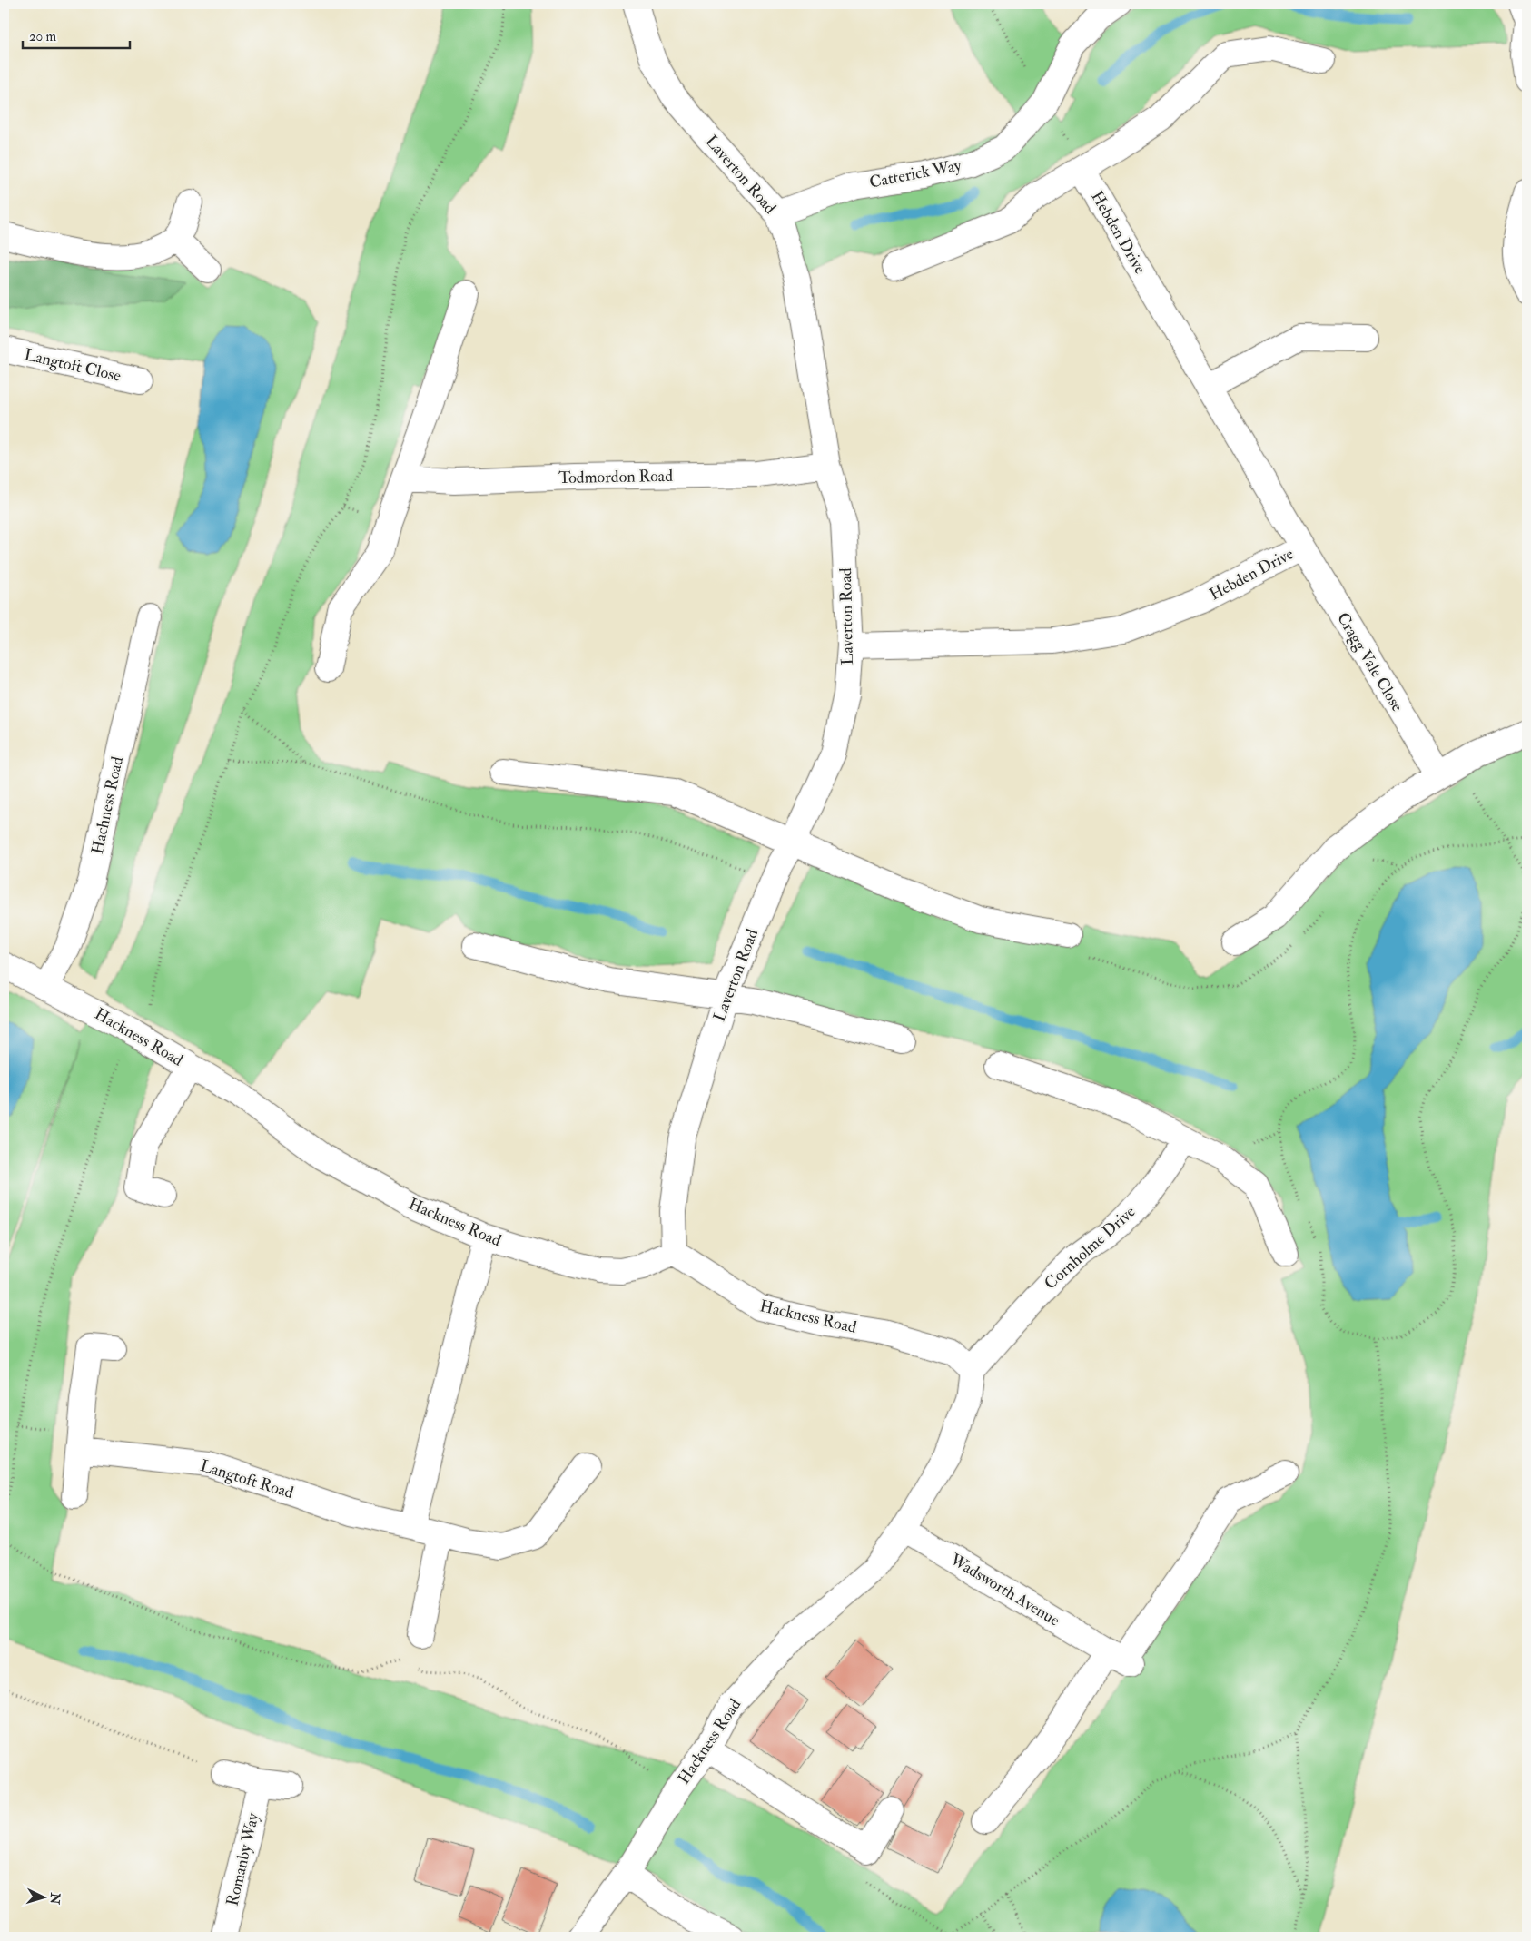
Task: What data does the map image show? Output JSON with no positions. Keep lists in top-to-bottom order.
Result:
{
  "streets": {
    "street": [
      "Catterick Way",
      "Laverton Road",
      "Hebden Drive",
      "Langtoft Close",
      "Todmordon Road",
      "Cragg Vale Close",
      "Hachness Road",
      "Hackness Road",
      "Cornholme Drive",
      "Langtoft Road",
      "Wadsworth Avenue",
      "Romanby Way"
    ]
  },
  "crossings": [
    ["Catterick Way", "Laverton Road"],
    ["Laverton Road", "Hebden Drive"],
    ["Laverton Road", "Todmordon Road"],
    ["Laverton Road", "Hackness Road"],
    ["Hebden Drive", "Cragg Vale Close"],
    ["Hachness Road", "Hackness Road"],
    ["Hackness Road", "Cornholme Drive"],
    ["Hackness Road", "Wadsworth Avenue"]
  ],
  "scale_bar": "20 m",
  "north": "right"
}
